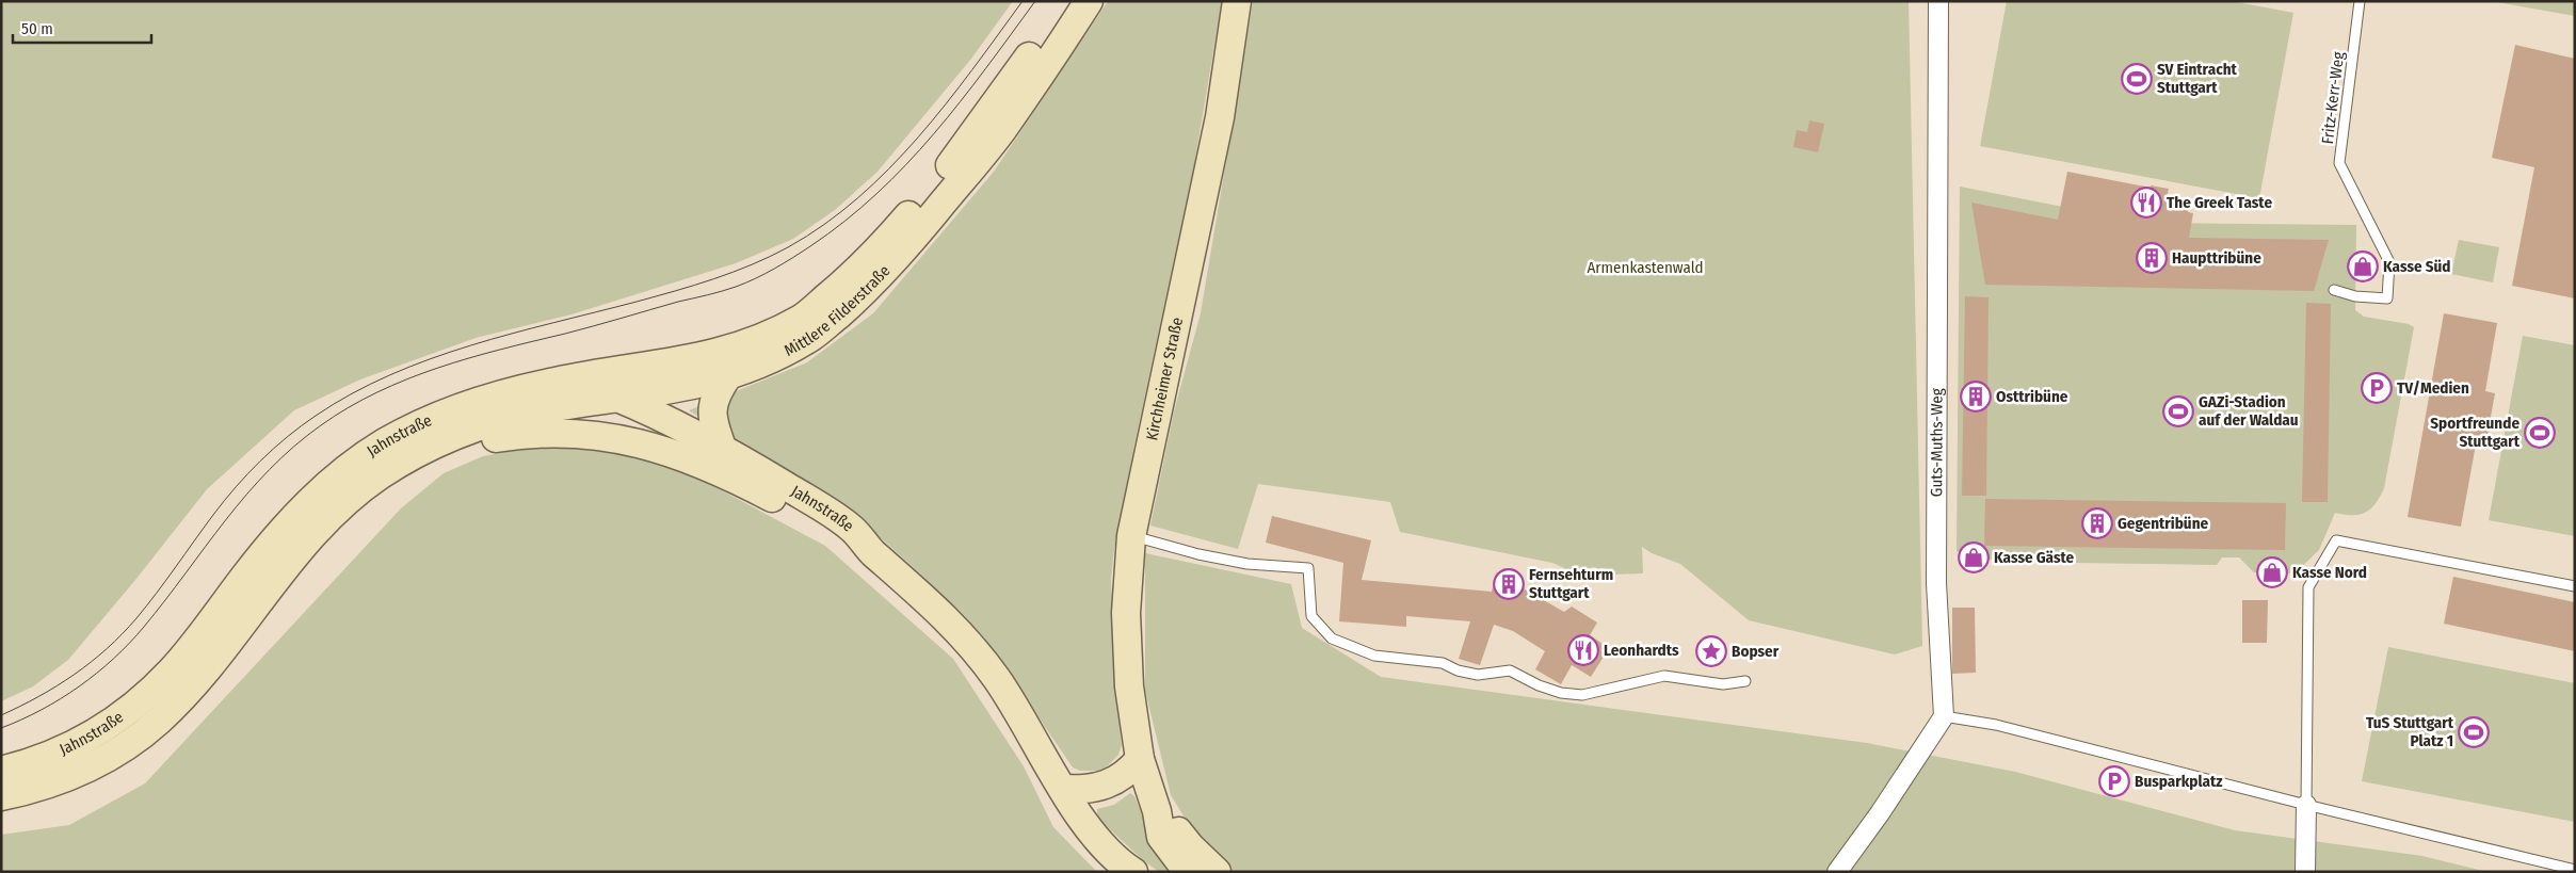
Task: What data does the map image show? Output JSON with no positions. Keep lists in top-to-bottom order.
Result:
{
  "streets": {
    "main road": ["Mittlere Filderstraße", "Kirchheimer Straße", "Jahnstraße"],
    "street": ["Guts-Muths-Weg"],
    "lane": ["Fritz-Kerr-Weg"]
  },
  "crossings": [
    ["Mittlere Filderstraße", "Jahnstraße"]
  ],
  "parks": ["Armenkastenwald"],
  "places": {
    "sports": [
      "SV Eintracht Stuttgart",
      "GAZi-Stadion auf der Waldau",
      "Sportfreunde Stuttgart",
      "TuS Stuttgart Platz 1"
    ],
    "restaurant": ["The Greek Taste", "Leonhardts"],
    "building": [
      "Haupttribüne",
      "Osttribüne",
      "Gegentribüne",
      "Fernsehturm Stuttgart"
    ],
    "shop": ["Kasse Süd", "Kasse Gäste", "Kasse Nord"],
    "parking": ["TV/Medien", "Busparkplatz"],
    "place": ["Bopser"]
  },
  "scale_bar": "50 m"
}
